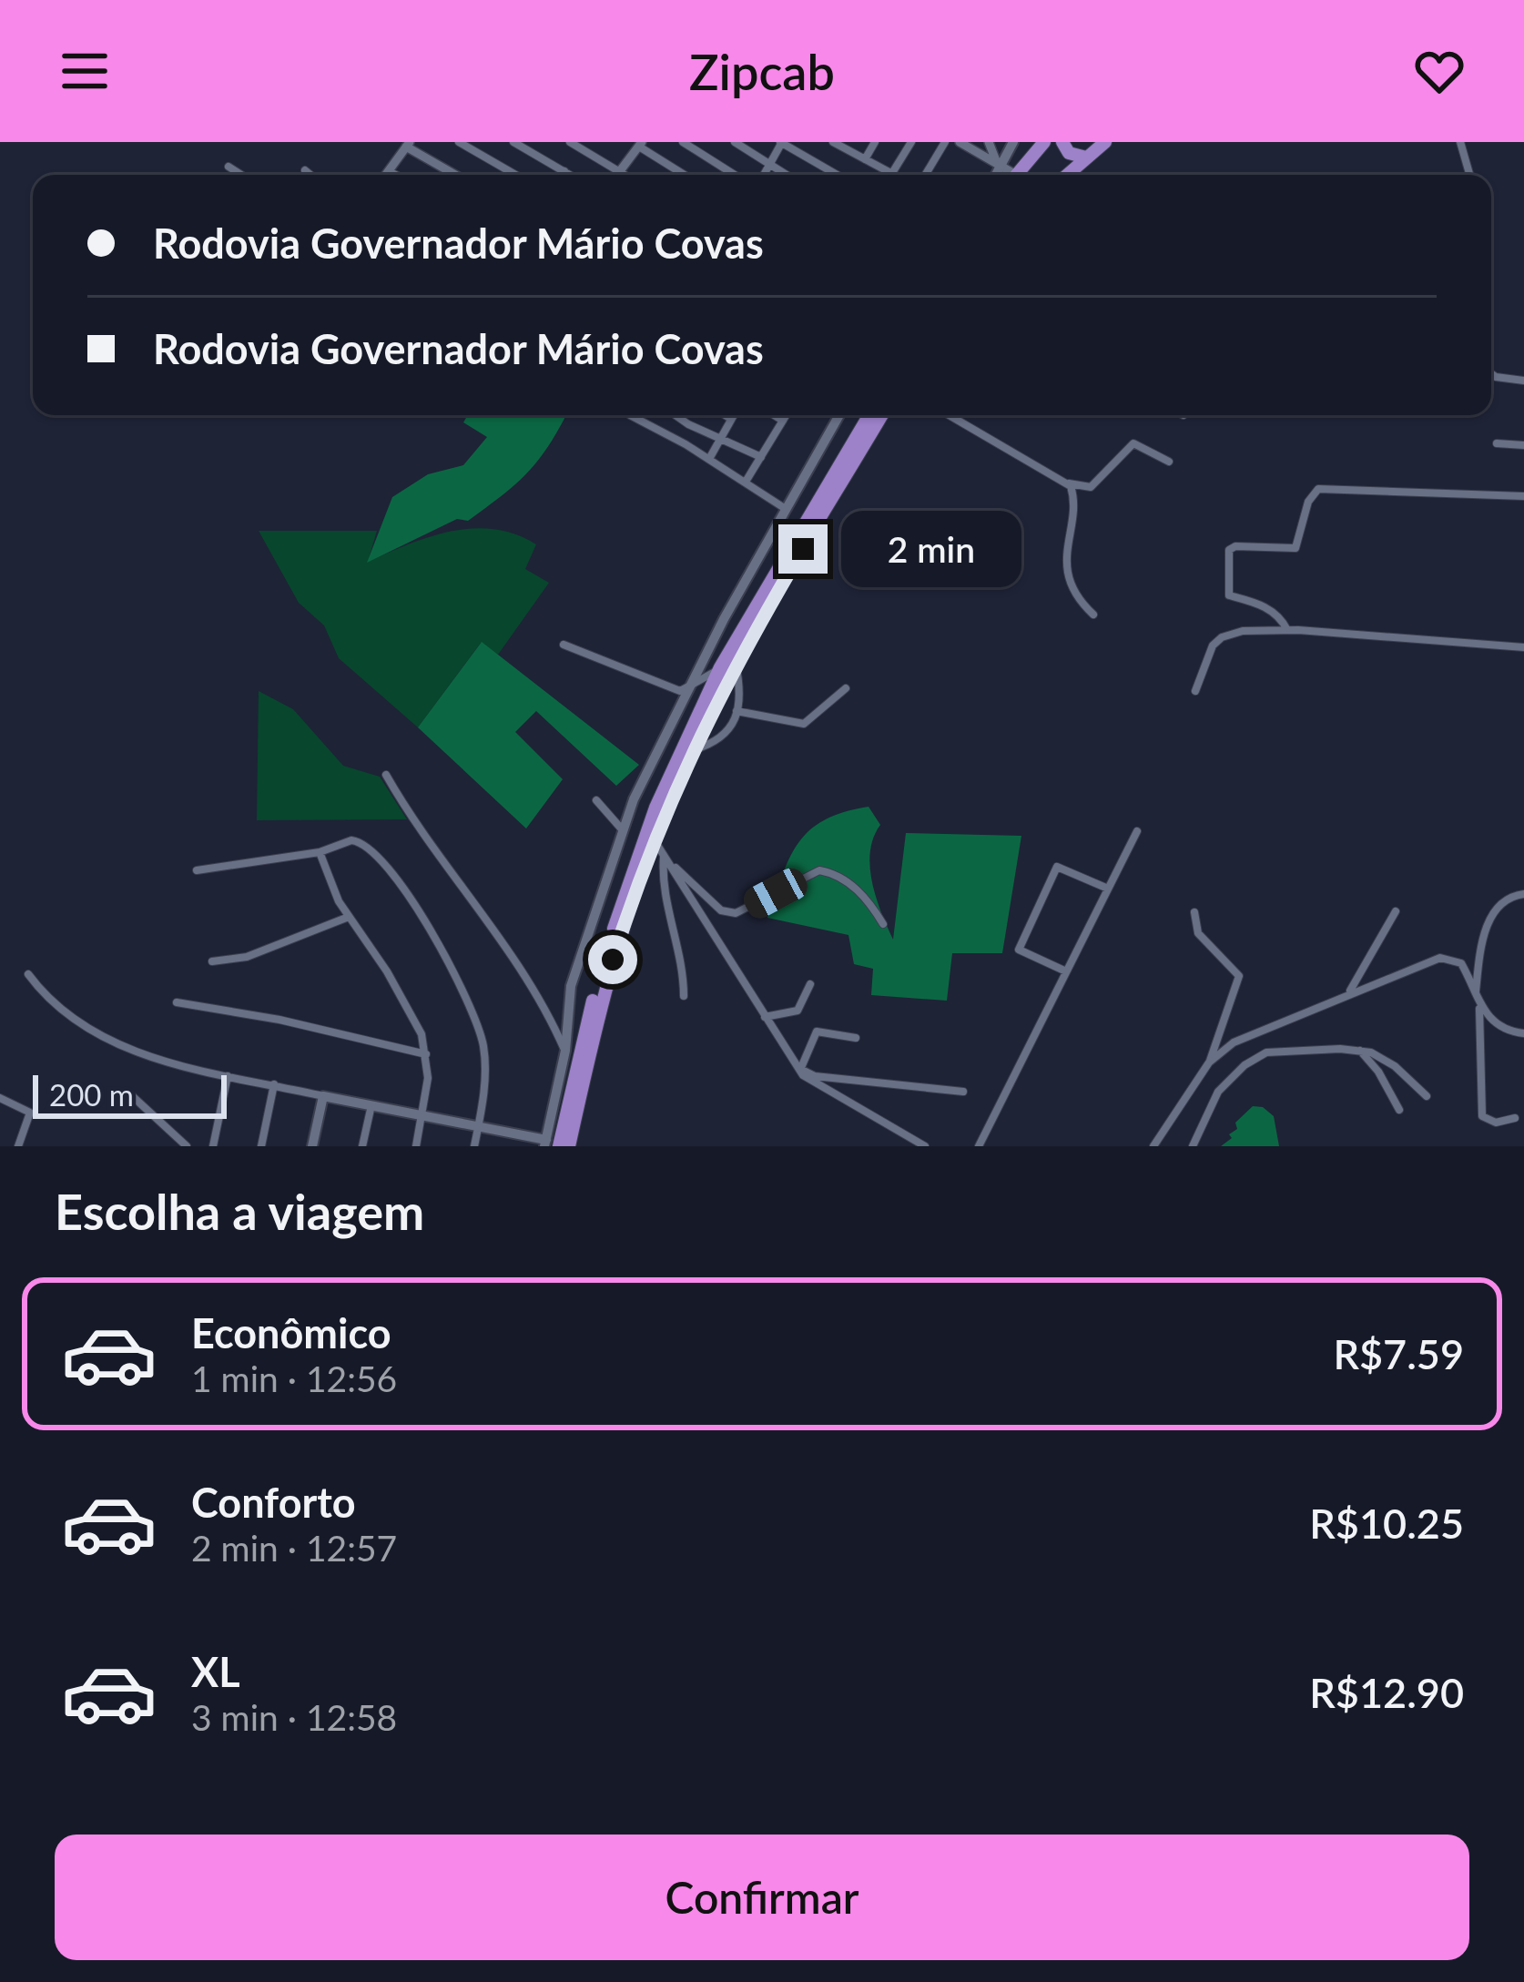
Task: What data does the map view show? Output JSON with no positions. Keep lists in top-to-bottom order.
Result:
{
  "scale_bar": "200 m",
  "page": {
    "header": "Zipcab",
    "banner": ["Rodovia Governador Mário Covas", "Rodovia Governador Mário Covas"],
    "bubble": "2 min",
    "scale": "200 m",
    "heading": "Escolha a viagem",
    "list": [
      {
        "name": "Econômico",
        "note": "1 min · 12:56",
        "value": "R$7.59"
      },
      {
        "name": "Conforto",
        "note": "2 min · 12:57",
        "value": "R$10.25"
      },
      {
        "name": "XL",
        "note": "3 min · 12:58",
        "value": "R$12.90"
      }
    ],
    "buttons": "Confirmar"
  }
}
